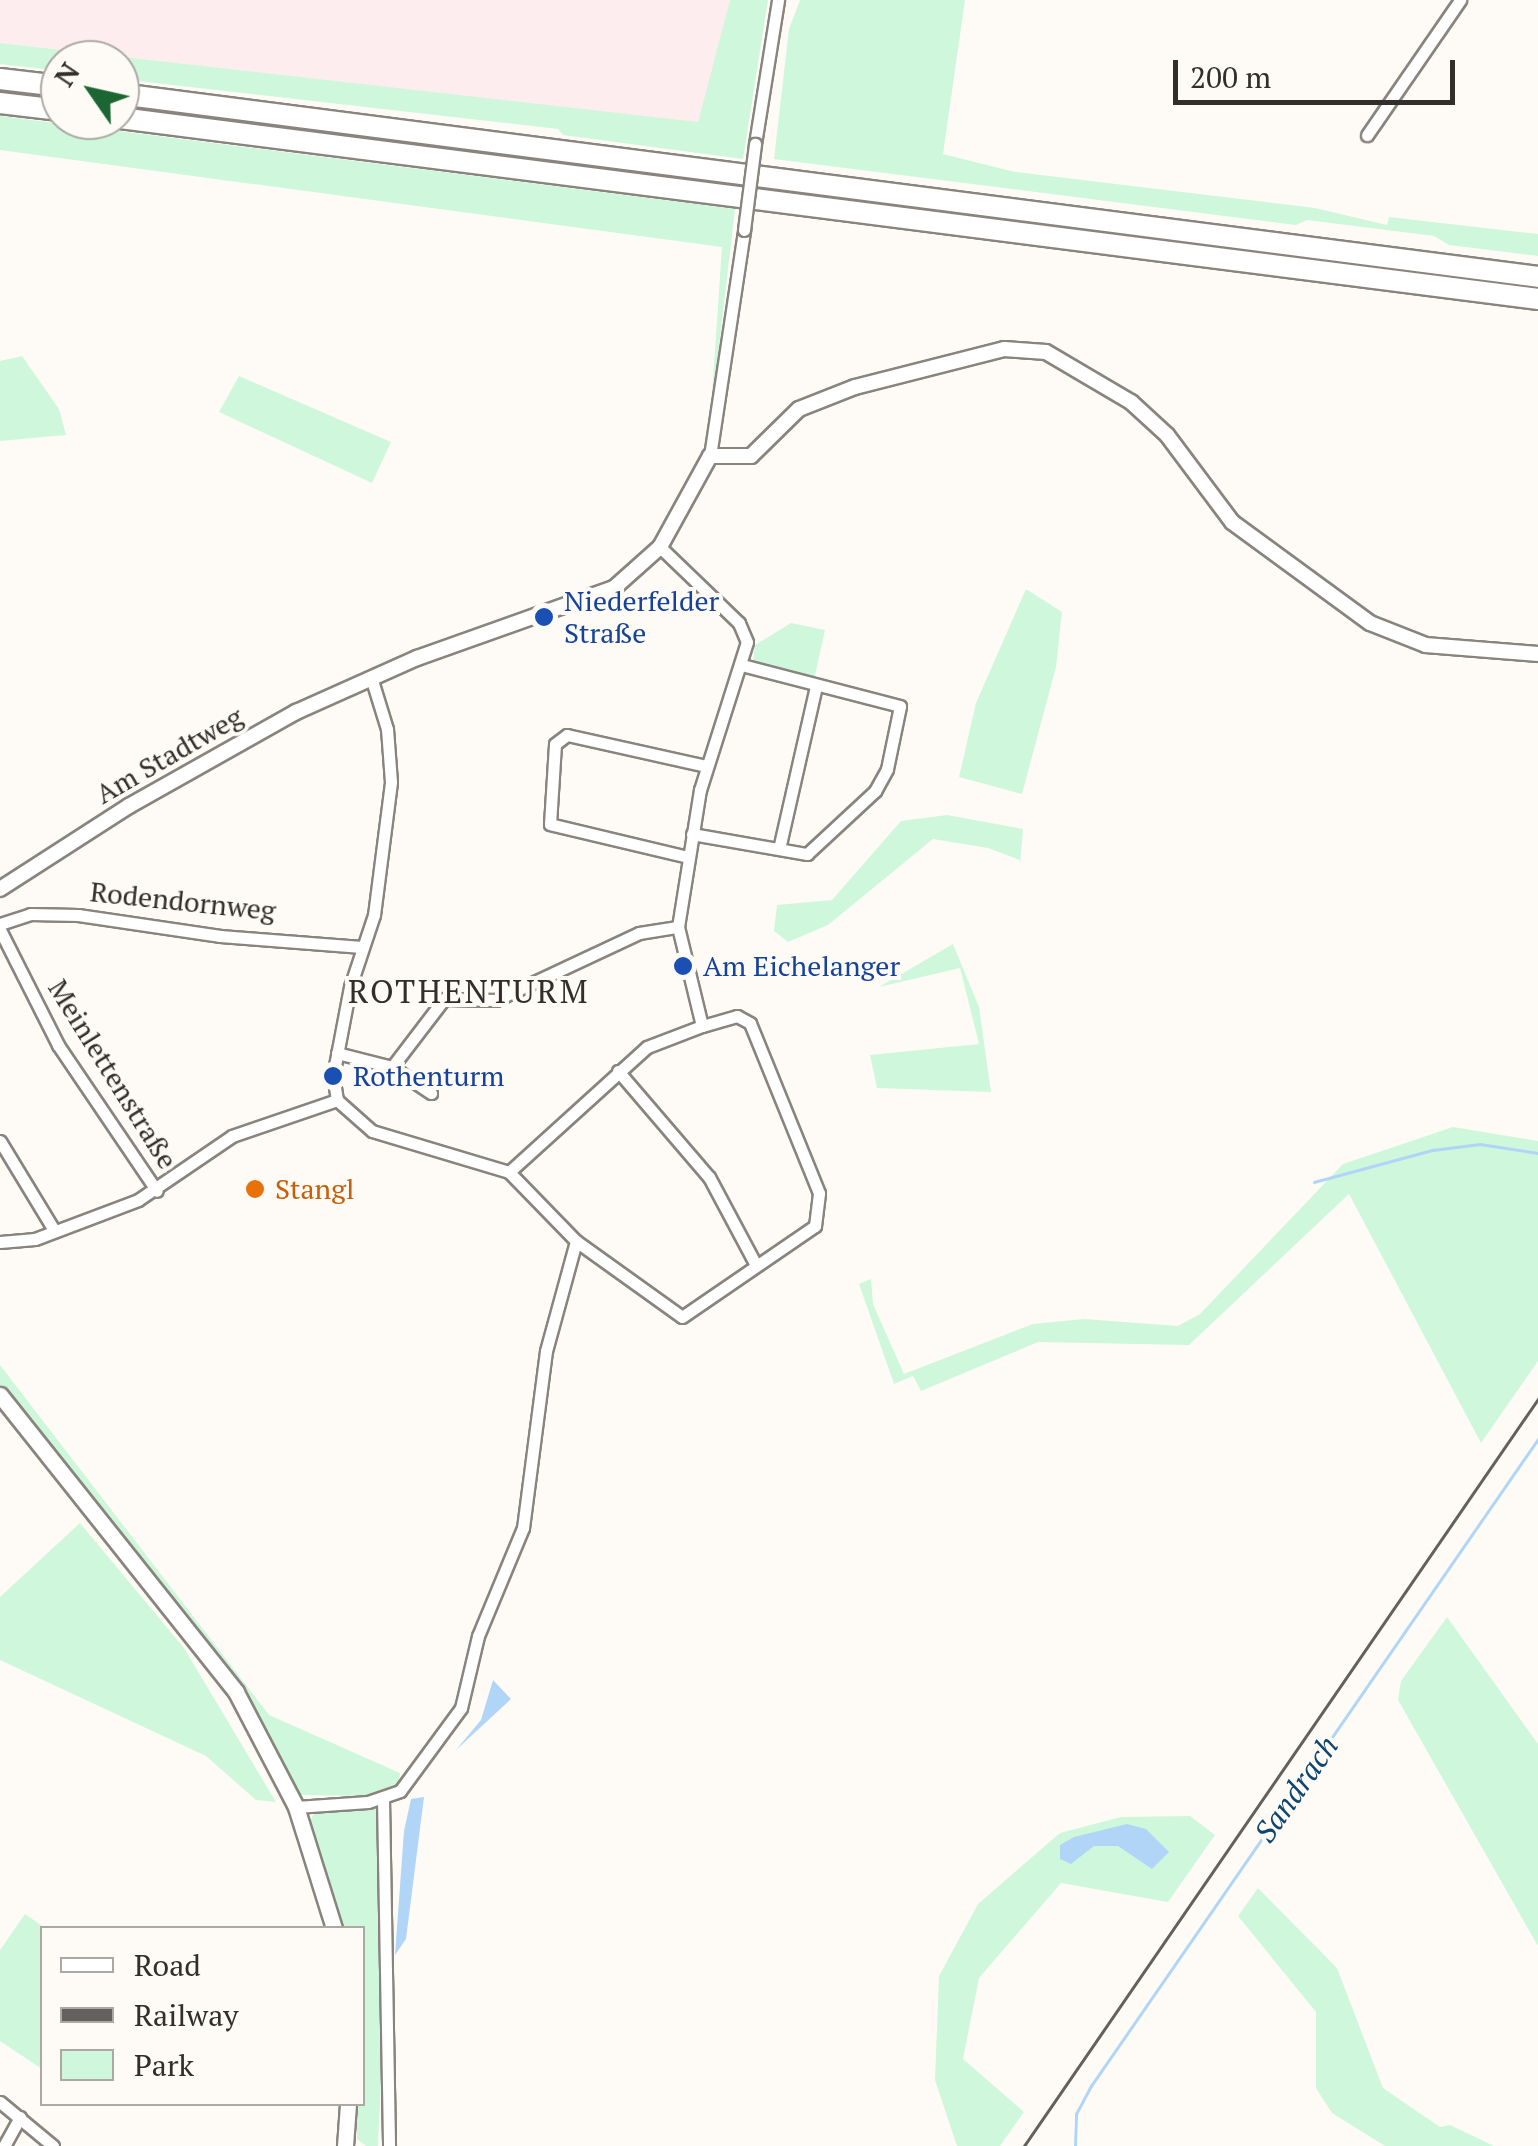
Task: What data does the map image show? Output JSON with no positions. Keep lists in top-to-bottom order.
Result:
{
  "streets": {
    "street": ["Am Stadtweg", "Rodendornweg", "Meinlettenstraße"]
  },
  "crossings": [
    ["Rodendornweg", "Meinlettenstraße"]
  ],
  "districts": ["ROTHENTURM"],
  "water": ["Sandrach"],
  "places": [
    "Niederfelder Straße",
    "Am Eichelanger",
    "Rothenturm",
    "Stangl"
  ],
  "legend": ["Road", "Railway", "Park"],
  "scale_bar": "200 m",
  "north": "top left"
}
